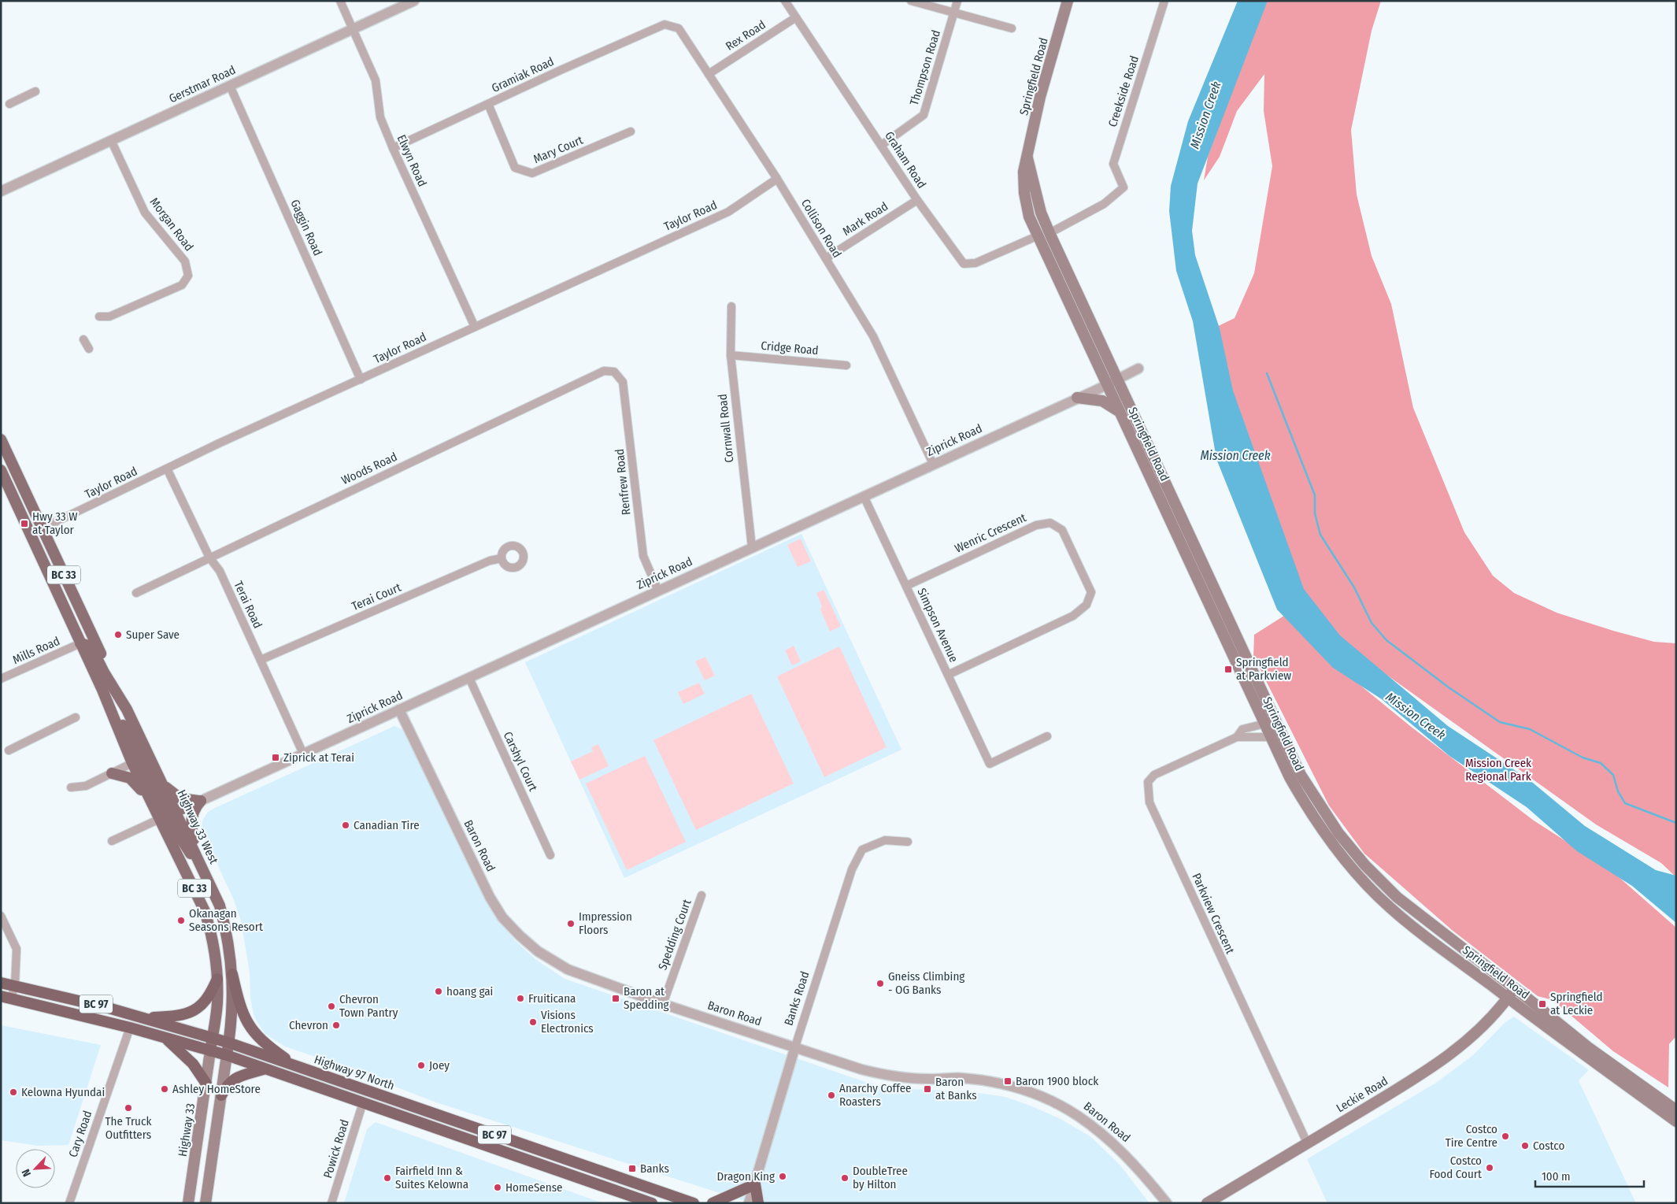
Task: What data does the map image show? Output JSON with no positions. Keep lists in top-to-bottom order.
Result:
{
  "streets": {
    "highway": ["BC 97", "Highway 97 North"],
    "main road": [
      "Springfield Road",
      "BC 33",
      "Highway 33 West",
      "Leckie Road",
      "Highway 33"
    ],
    "street": [
      "Rex Road",
      "Thompson Road",
      "Gramiak Road",
      "Gerstmar Road",
      "Creekside Road",
      "Mary Court",
      "Graham Road",
      "Elwyn Road",
      "Taylor Road",
      "Mark Road",
      "Morgan Road",
      "Gaggin Road",
      "Collison Road",
      "Cridge Road",
      "Cornwall Road",
      "Ziprick Road",
      "Woods Road",
      "Renfrew Road",
      "Wenric Crescent",
      "Terai Court",
      "Terai Road",
      "Simpson Avenue",
      "Mills Road",
      "Carshyl Court",
      "Baron Road",
      "Parkview Crescent",
      "Spedding Court",
      "Banks Road",
      "Cary Road",
      "Powick Road"
    ]
  },
  "crossings": [
    ["Rex Road", "Graham Road"],
    ["Rex Road", "Collison Road"],
    ["Thompson Road", "Graham Road"],
    ["Gramiak Road", "Mary Court"],
    ["Gramiak Road", "Elwyn Road"],
    ["Gramiak Road", "Collison Road"],
    ["Springfield Road", "Creekside Road"],
    ["Springfield Road", "Graham Road"],
    ["Springfield Road", "Ziprick Road"],
    ["Springfield Road", "Parkview Crescent"],
    ["Springfield Road", "Leckie Road"],
    ["Gerstmar Road", "Elwyn Road"],
    ["Gerstmar Road", "Morgan Road"],
    ["Gerstmar Road", "Gaggin Road"],
    ["Graham Road", "Mark Road"],
    ["Elwyn Road", "Taylor Road"],
    ["Taylor Road", "Gaggin Road"],
    ["Taylor Road", "Collison Road"],
    ["Taylor Road", "BC 33"],
    ["Taylor Road", "Terai Road"],
    ["Taylor Road", "Highway 33 West"],
    ["Mark Road", "Collison Road"],
    ["Collison Road", "Ziprick Road"],
    ["Cridge Road", "Cornwall Road"],
    ["Cornwall Road", "Ziprick Road"],
    ["Ziprick Road", "Renfrew Road"],
    ["Ziprick Road", "Terai Road"],
    ["Ziprick Road", "Simpson Avenue"],
    ["Ziprick Road", "Carshyl Court"],
    ["Ziprick Road", "Baron Road"],
    ["Woods Road", "Renfrew Road"],
    ["Woods Road", "Terai Road"],
    ["Wenric Crescent", "Simpson Avenue"],
    ["BC 33", "Highway 33 West"],
    ["BC 33", "BC 97"],
    ["BC 33", "Highway 97 North"],
    ["Terai Court", "Terai Road"],
    ["Mills Road", "Highway 33 West"],
    ["Highway 33 West", "Highway 97 North"],
    ["Highway 33 West", "Highway 33"],
    ["Baron Road", "Spedding Court"],
    ["Baron Road", "Banks Road"],
    ["Parkview Crescent", "Leckie Road"],
    ["BC 97", "Highway 33"],
    ["BC 97", "Cary Road"],
    ["BC 97", "Powick Road"],
    ["Highway 97 North", "Highway 33"]
  ],
  "water": ["Mission Creek"],
  "parks": ["Mission Creek Regional Park"],
  "places": {
    "transit": [
      "Hwy 33 W at Taylor",
      "Springfield at Parkview",
      "Ziprick at Terai",
      "Baron at Spedding",
      "Springfield at Leckie",
      "Baron 1900 block",
      "Baron at Banks",
      "Banks"
    ],
    "other": [
      "Super Save",
      "Canadian Tire",
      "Okanagan Seasons Resort",
      "Impression Floors",
      "Gneiss Climbing - OG Banks",
      "hoang gai",
      "Fruiticana",
      "Chevron Town Pantry",
      "Visions Electronics",
      "Chevron",
      "Joey",
      "Ashley HomeStore",
      "Kelowna Hyundai",
      "Anarchy Coffee Roasters",
      "The Truck Outfitters",
      "Costco Tire Centre",
      "Costco",
      "Costco Food Court",
      "Dragon King",
      "Fairfield Inn & Suites Kelowna",
      "DoubleTree by Hilton",
      "HomeSense"
    ]
  },
  "scale_bar": "100 m",
  "north": "bottom left"
}
